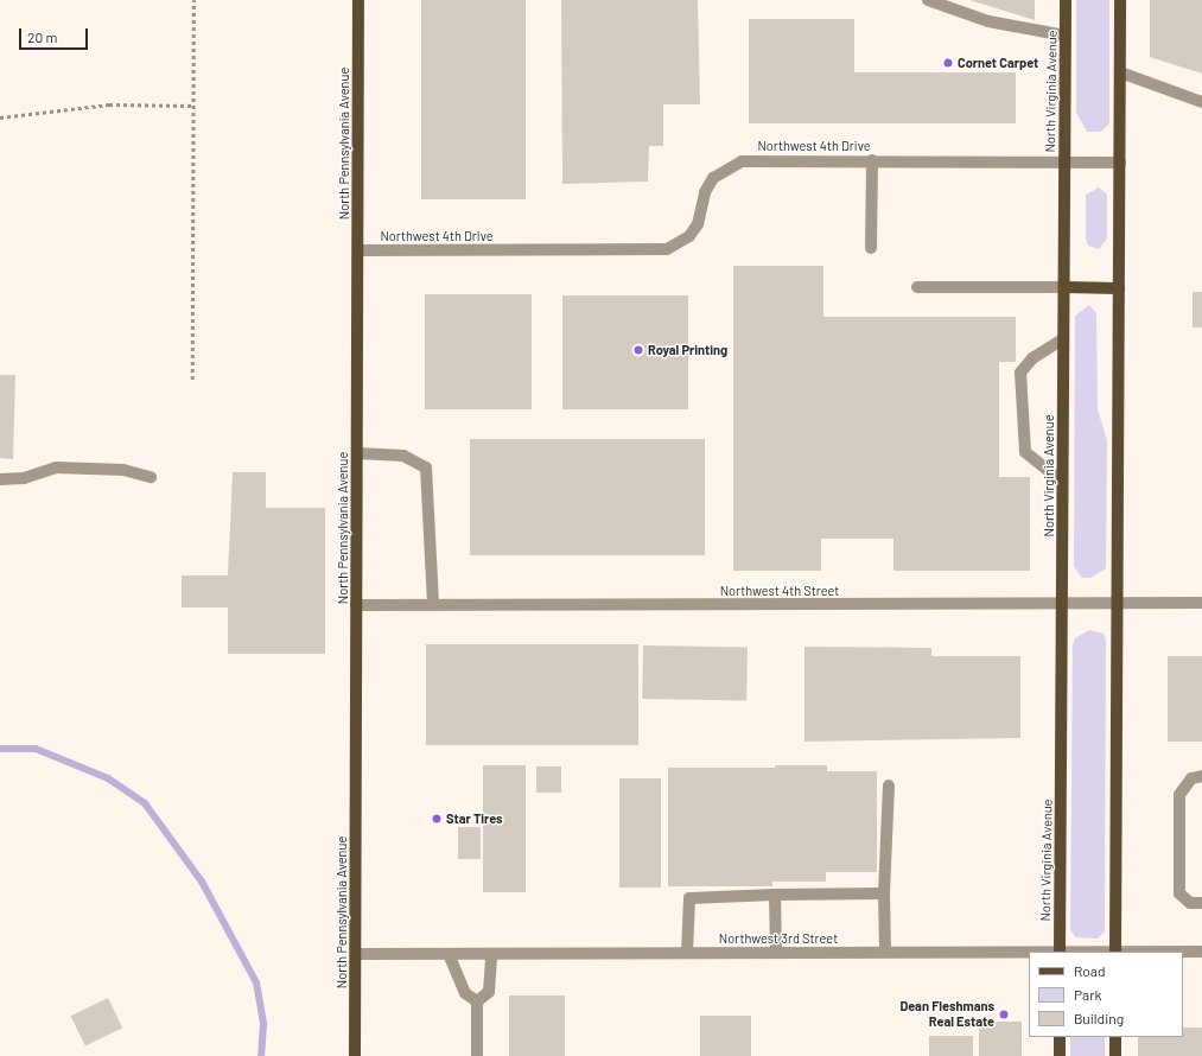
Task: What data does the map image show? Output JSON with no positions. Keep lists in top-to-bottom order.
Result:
{
  "streets": {
    "main road": ["North Virginia Avenue", "North Pennsylvania Avenue"],
    "street": ["Northwest 4th Drive", "Northwest 4th Street", "Northwest 3rd Street"]
  },
  "crossings": [
    ["North Virginia Avenue", "Northwest 4th Drive"],
    ["North Virginia Avenue", "Northwest 4th Street"],
    ["North Virginia Avenue", "Northwest 3rd Street"],
    ["North Pennsylvania Avenue", "Northwest 4th Drive"],
    ["North Pennsylvania Avenue", "Northwest 4th Street"],
    ["North Pennsylvania Avenue", "Northwest 3rd Street"]
  ],
  "places": [
    "Cornet Carpet",
    "Royal Printing",
    "Star Tires",
    "Dean Fleshmans Real Estate"
  ],
  "legend": ["Road", "Park", "Building"],
  "scale_bar": "20 m"
}
